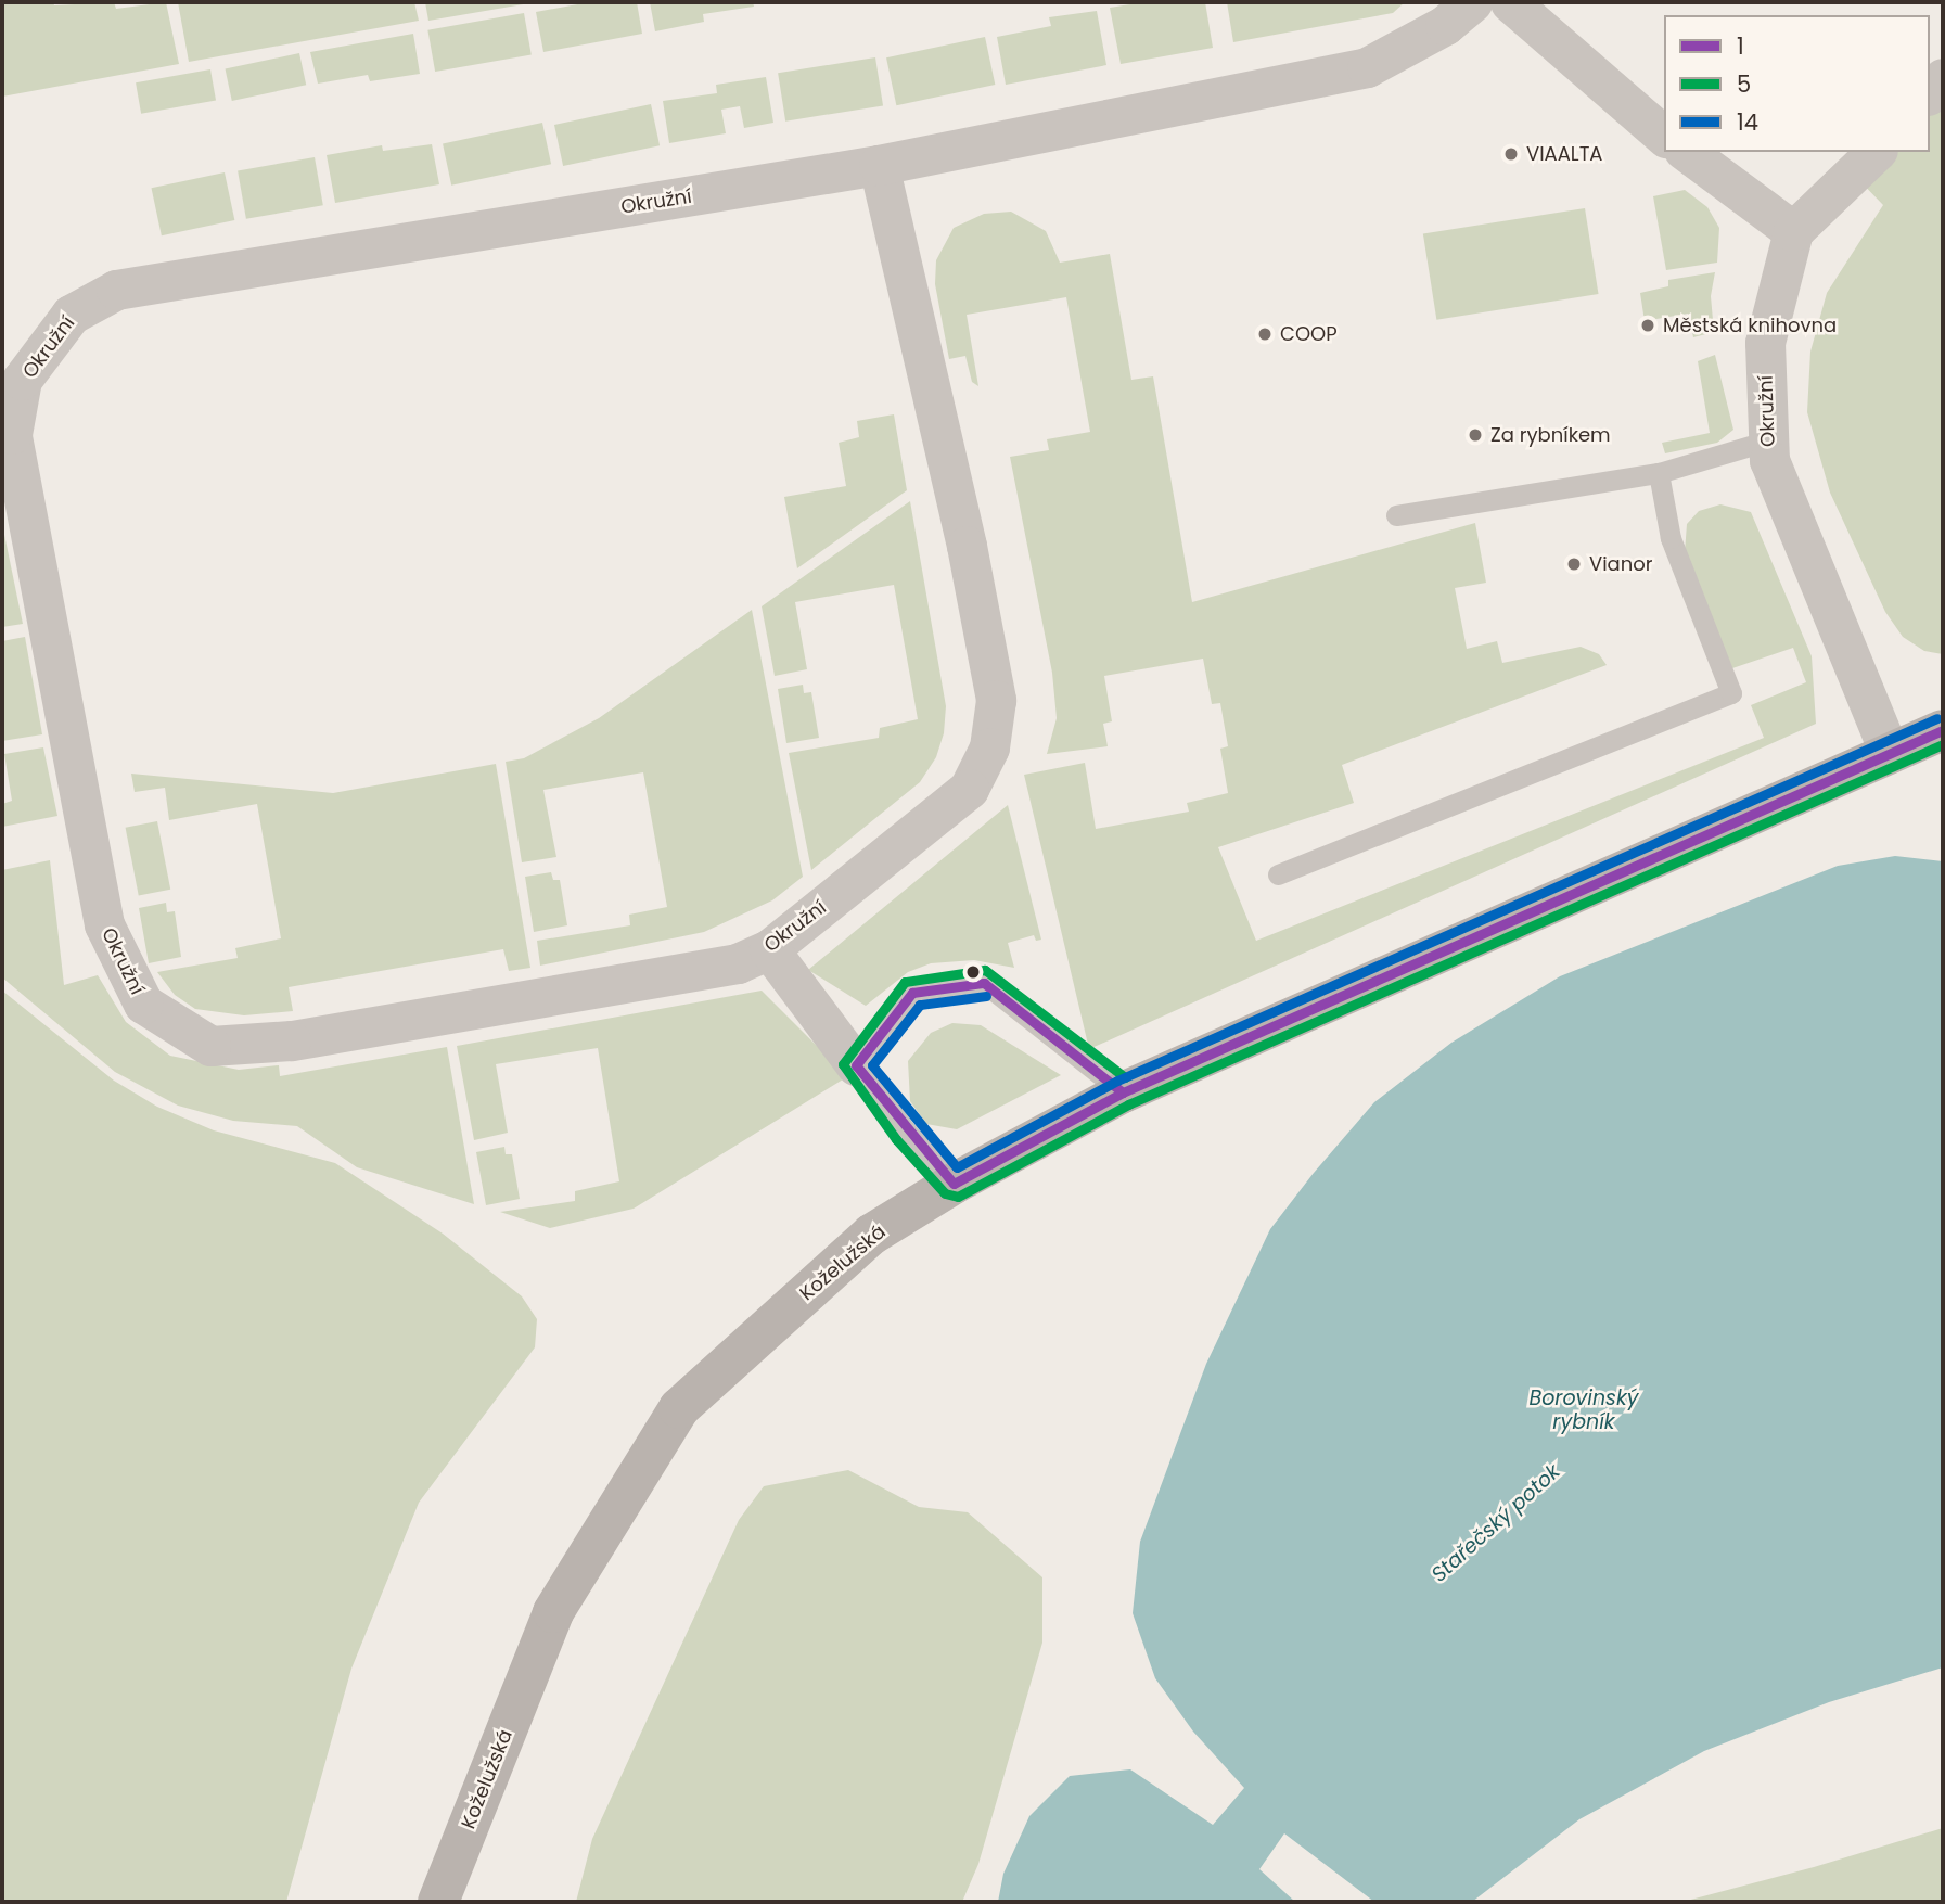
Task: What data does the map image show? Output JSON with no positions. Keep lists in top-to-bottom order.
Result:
{
  "streets": {
    "main road": ["Koželužská"],
    "street": ["Okružní"]
  },
  "crossings": [
    ["Okružní", "Koželužská"]
  ],
  "water": ["Borovinský rybník", "Stařečský potok"],
  "places": [
    "VIAALTA",
    "Městská knihovna",
    "COOP",
    "Za rybníkem",
    "Vianor"
  ],
  "lines": ["transit line 14", "transit line 1", "transit line 5"],
  "legend": ["1", "5", "14"]
}
